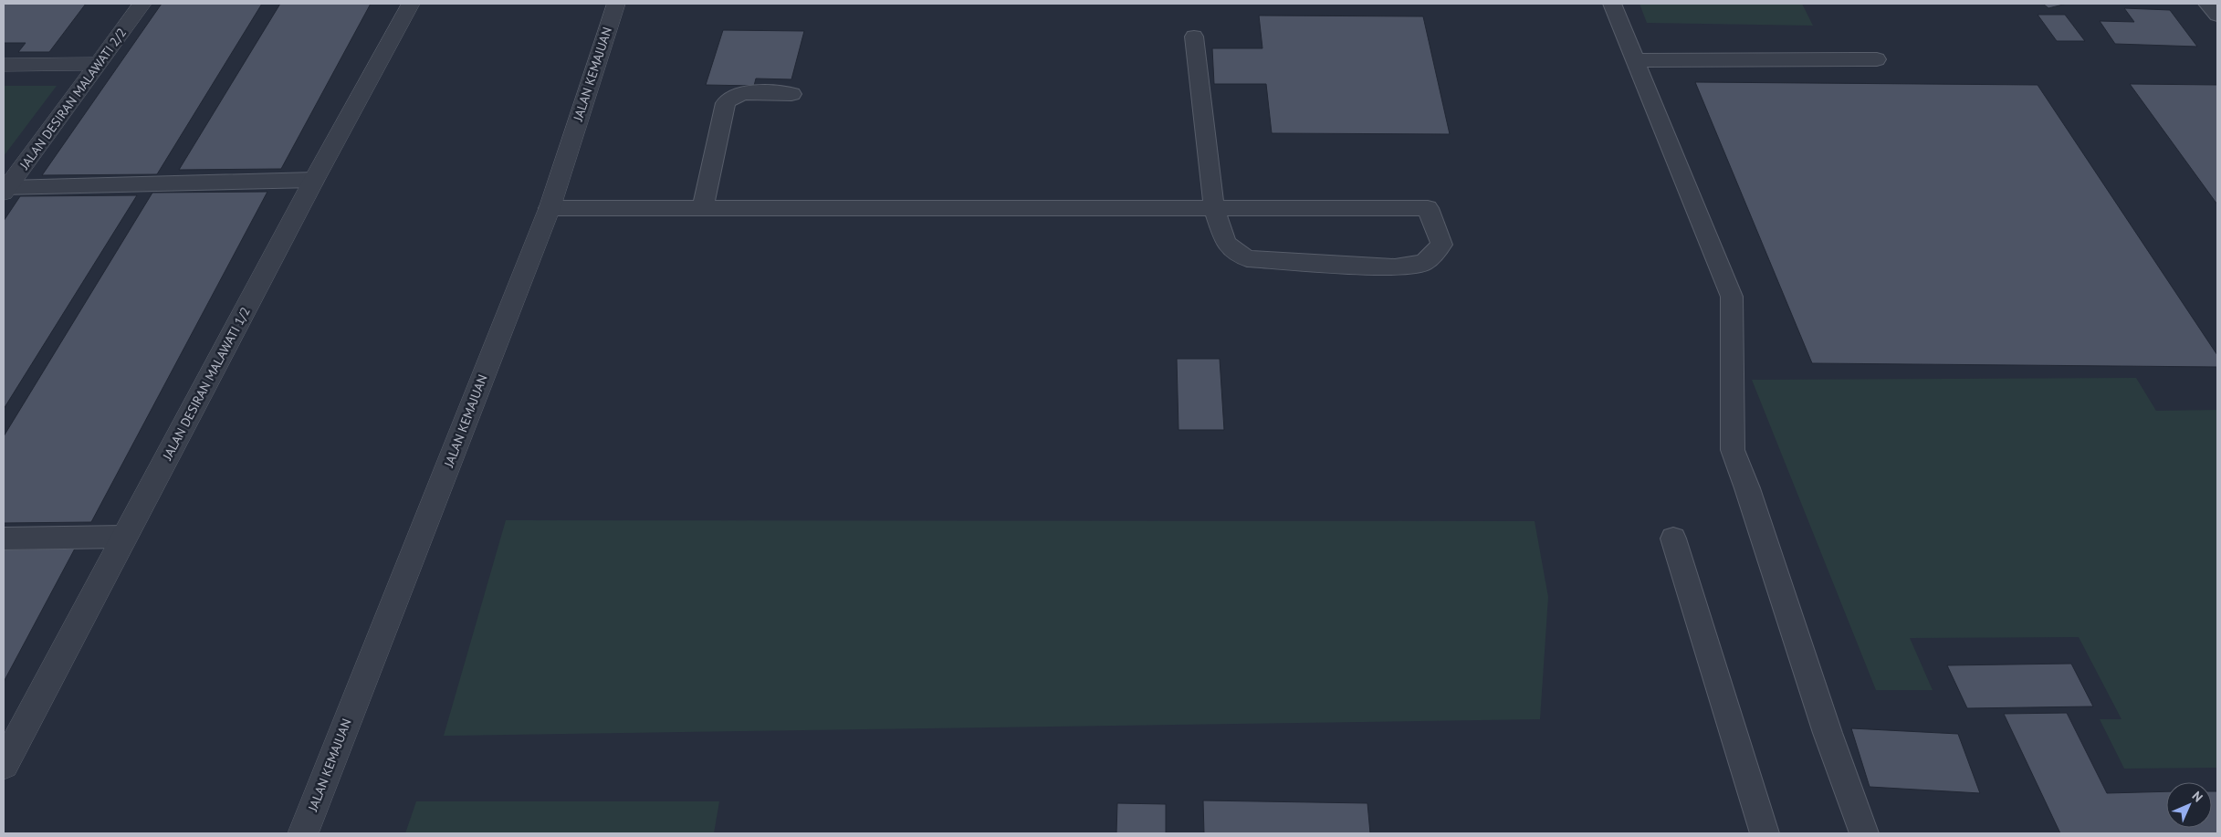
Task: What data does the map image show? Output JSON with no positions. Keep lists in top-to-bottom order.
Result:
{
  "streets": {
    "street": ["JALAN KEMAJUAN", "JALAN DESIRAN MALAWATI 2/2", "JALAN DESIRAN MALAWATI 1/2"]
  },
  "north": "top right"
}
